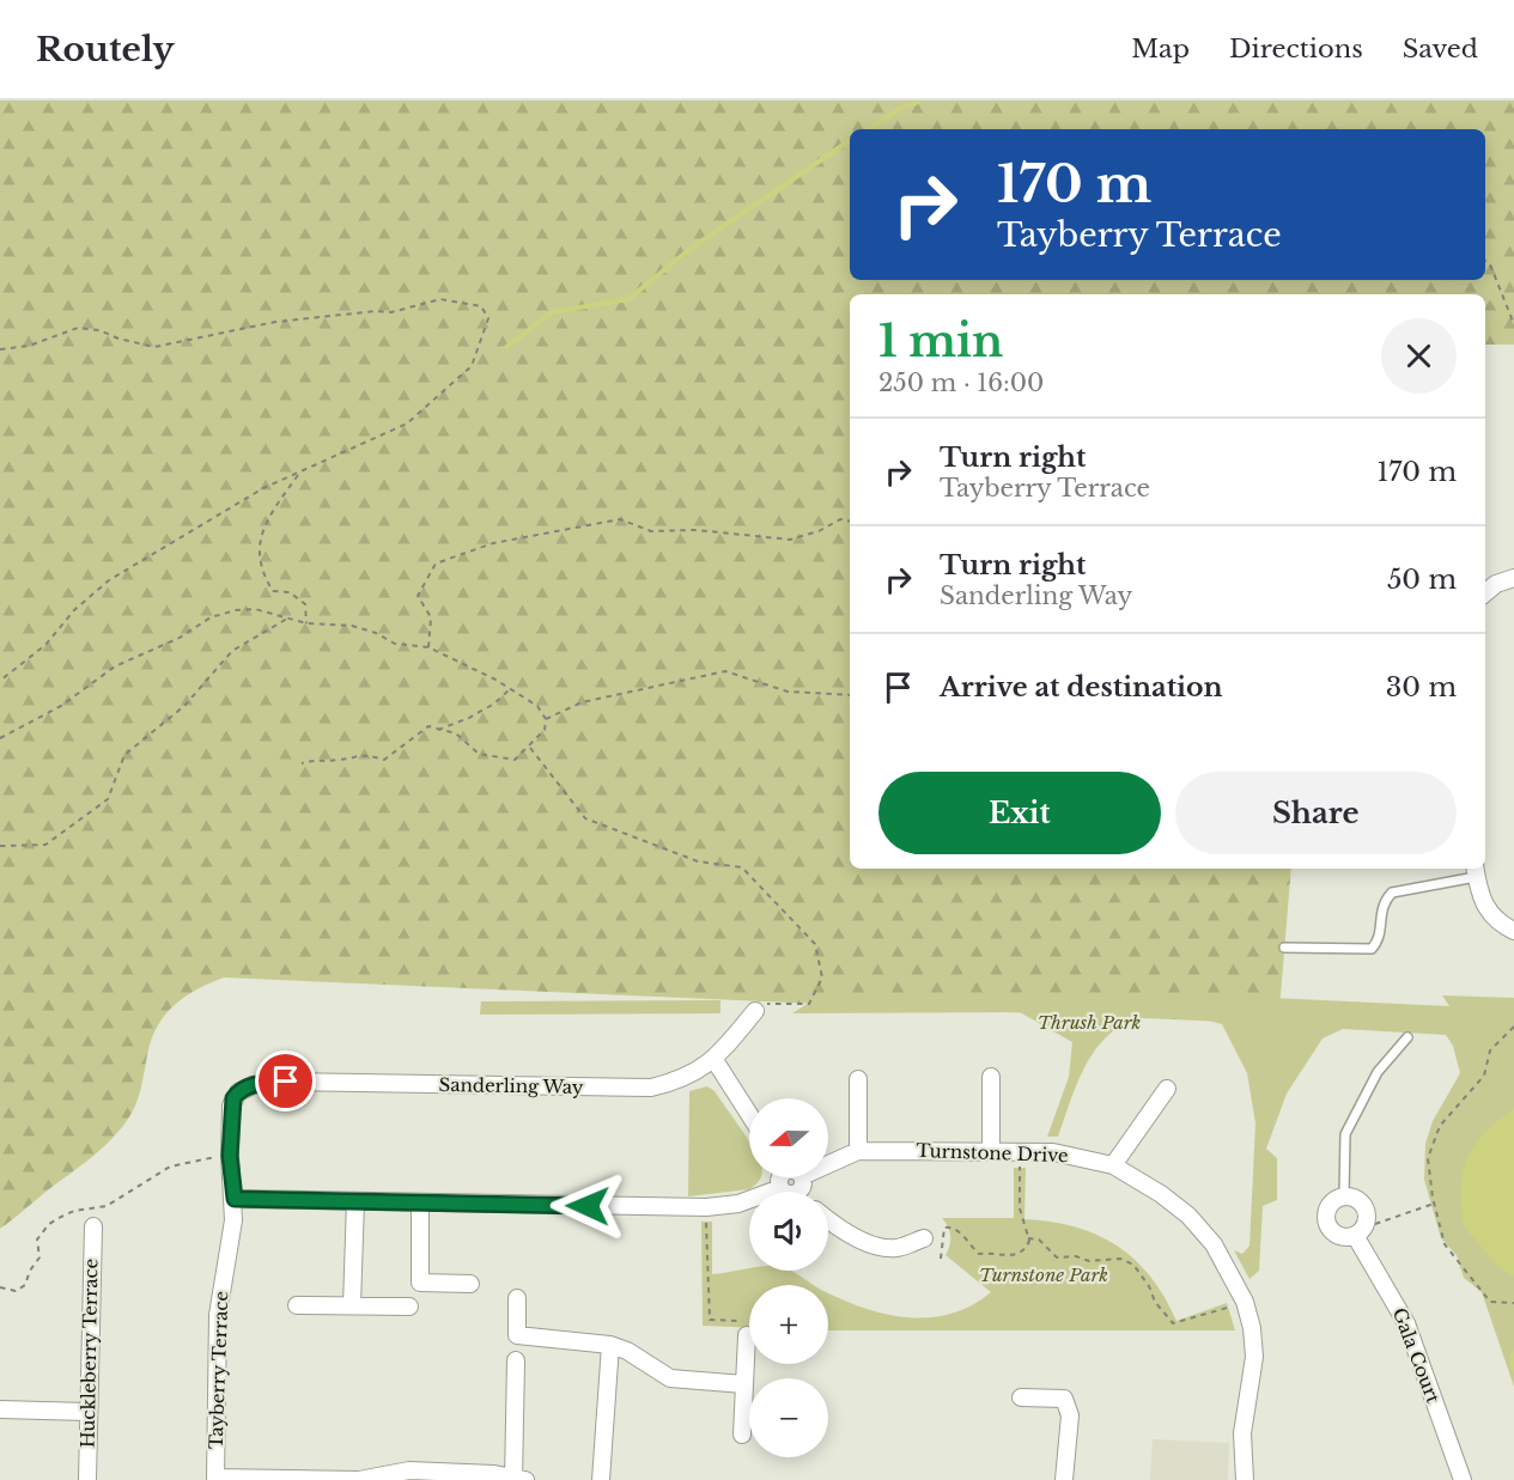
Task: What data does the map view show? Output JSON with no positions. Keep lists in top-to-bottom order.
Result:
{
  "streets": {
    "street": [
      "Sanderling Way",
      "Turnstone Drive",
      "Huckleberry Terrace",
      "Gala Court",
      "Tayberry Terrace"
    ]
  },
  "crossings": [
    ["Sanderling Way", "Tayberry Terrace"],
    ["Turnstone Drive", "Tayberry Terrace"]
  ],
  "parks": ["Thrush Park", "Turnstone Park"],
  "north": "left",
  "page": {
    "header": "Routely",
    "nav": ["Map", "Directions", "Saved"],
    "turn": ["170 m", "Tayberry Terrace"],
    "heading": ["1 min", "250 m · 16:00"],
    "list": [
      {
        "name": "Turn right",
        "note": "Tayberry Terrace",
        "value": "170 m"
      },
      {
        "name": "Turn right",
        "note": "Sanderling Way",
        "value": "50 m"
      },
      {
        "name": "Arrive at destination",
        "value": "30 m"
      }
    ],
    "buttons": ["Exit", "Share"],
    "map_buttons": ["+", "−"]
  }
}
